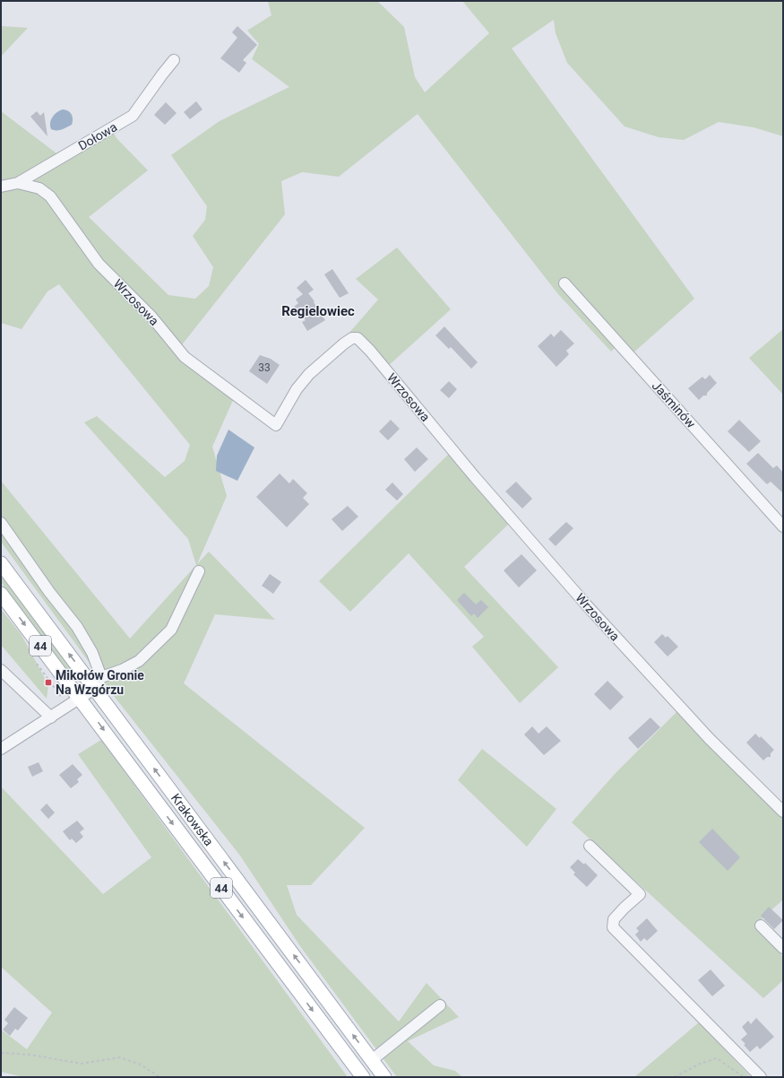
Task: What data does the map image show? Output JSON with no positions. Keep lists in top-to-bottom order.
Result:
{
  "streets": {
    "main road": ["44", "Krakowska"],
    "street": ["Dołowa", "Wrzosowa", "Jaśminów"]
  },
  "crossings": [
    ["Dołowa", "Wrzosowa"]
  ],
  "districts": ["Regielowiec"],
  "places": {
    "transit": ["Mikołów Gronie Na Wzgórzu"]
  },
  "house_numbers": ["33"]
}
